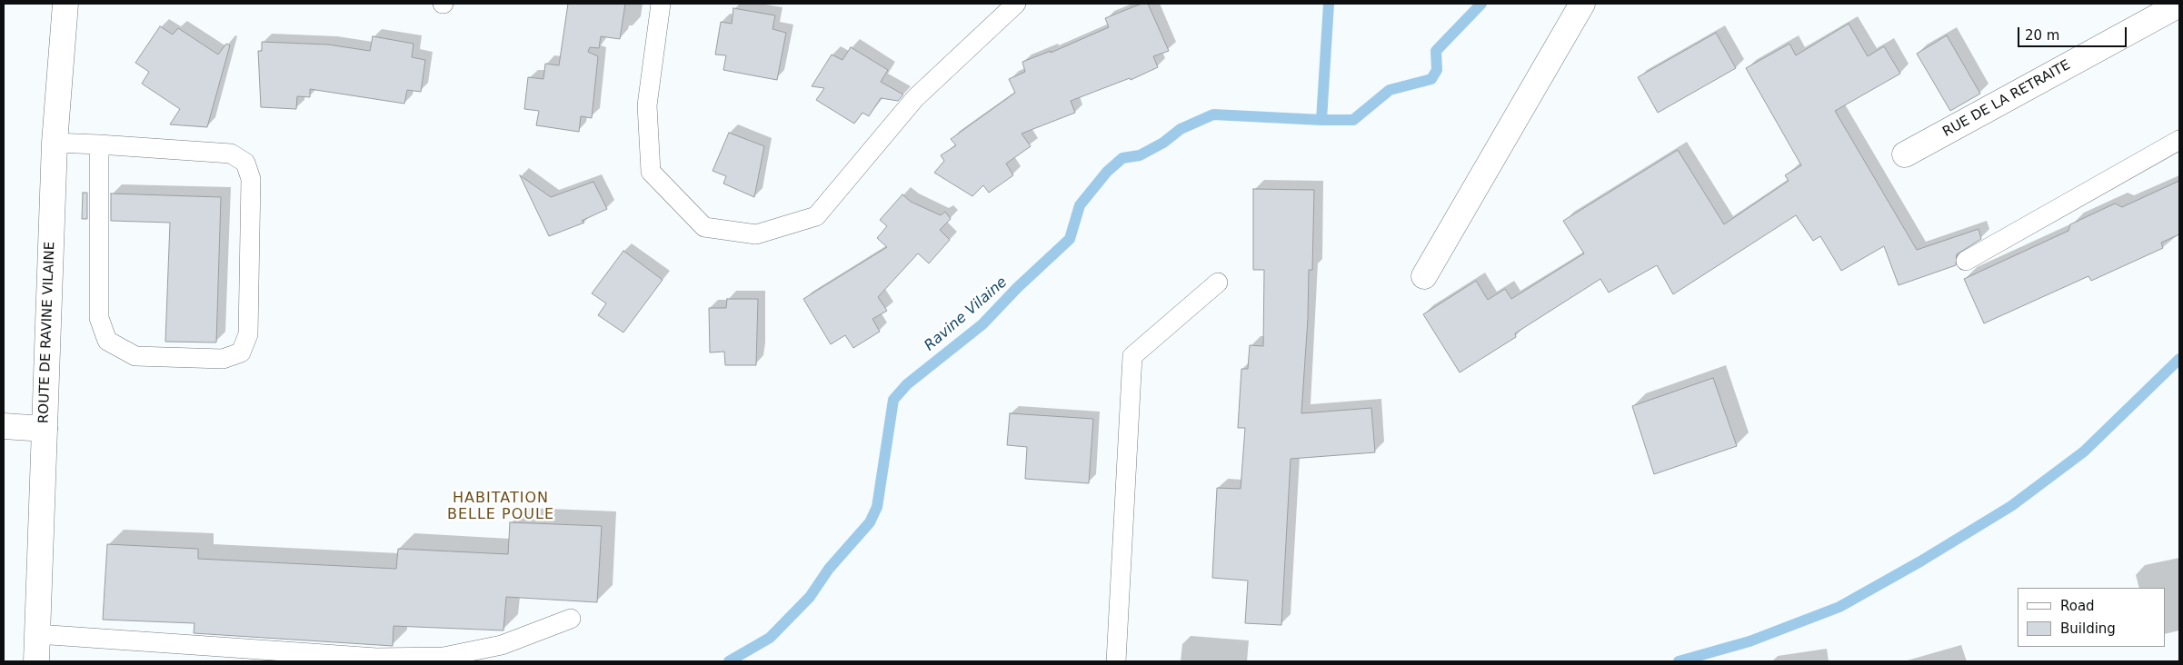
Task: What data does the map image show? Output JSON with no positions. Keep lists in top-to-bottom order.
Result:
{
  "streets": {
    "street": ["RUE DE LA RETRAITE", "ROUTE DE RAVINE VILAINE"]
  },
  "districts": ["HABITATION BELLE POULE"],
  "water": ["Ravine Vilaine"],
  "legend": ["Road", "Building"],
  "scale_bar": "20 m"
}
